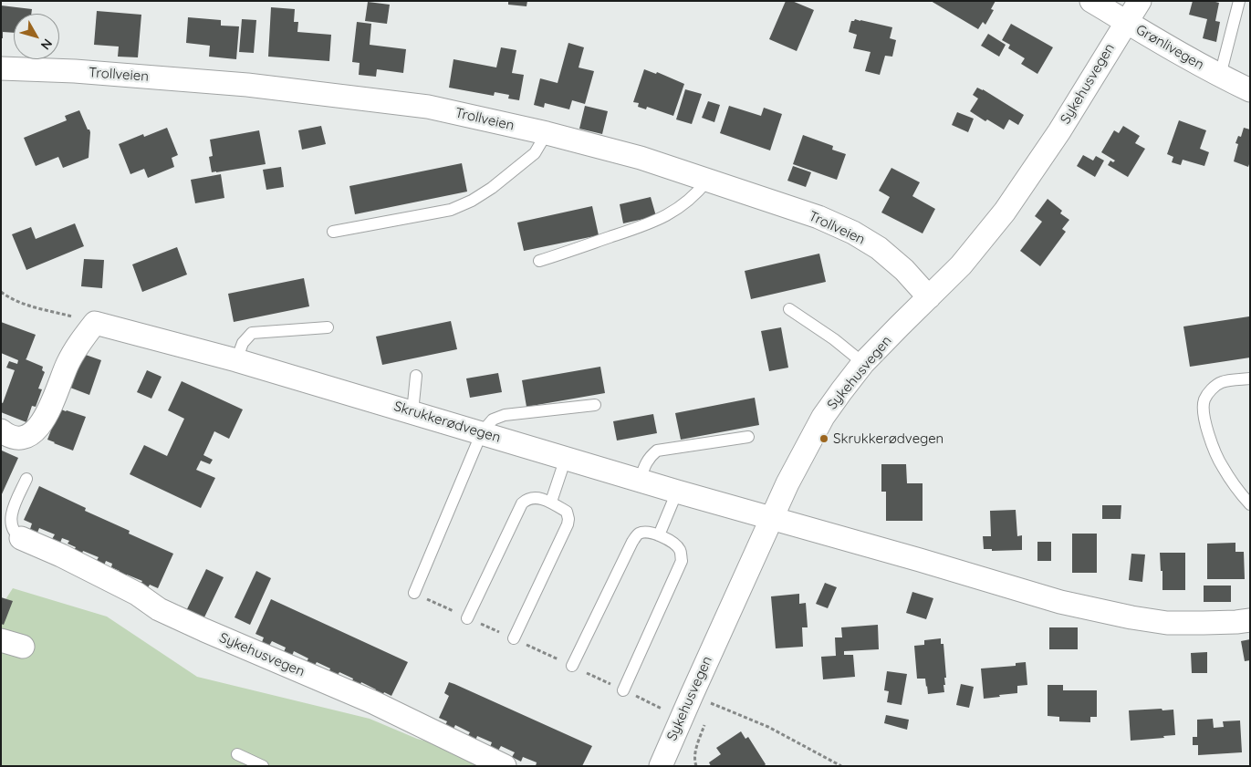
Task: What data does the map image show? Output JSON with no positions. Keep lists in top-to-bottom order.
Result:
{
  "streets": {
    "street": [
      "Grønlivegen",
      "Trollveien",
      "Sykehusvegen",
      "Skrukkerødvegen"
    ]
  },
  "crossings": [
    ["Grønlivegen", "Sykehusvegen"],
    ["Trollveien", "Sykehusvegen"],
    ["Sykehusvegen", "Skrukkerødvegen"]
  ],
  "places": ["Skrukkerødvegen"],
  "north": "bottom right"
}
